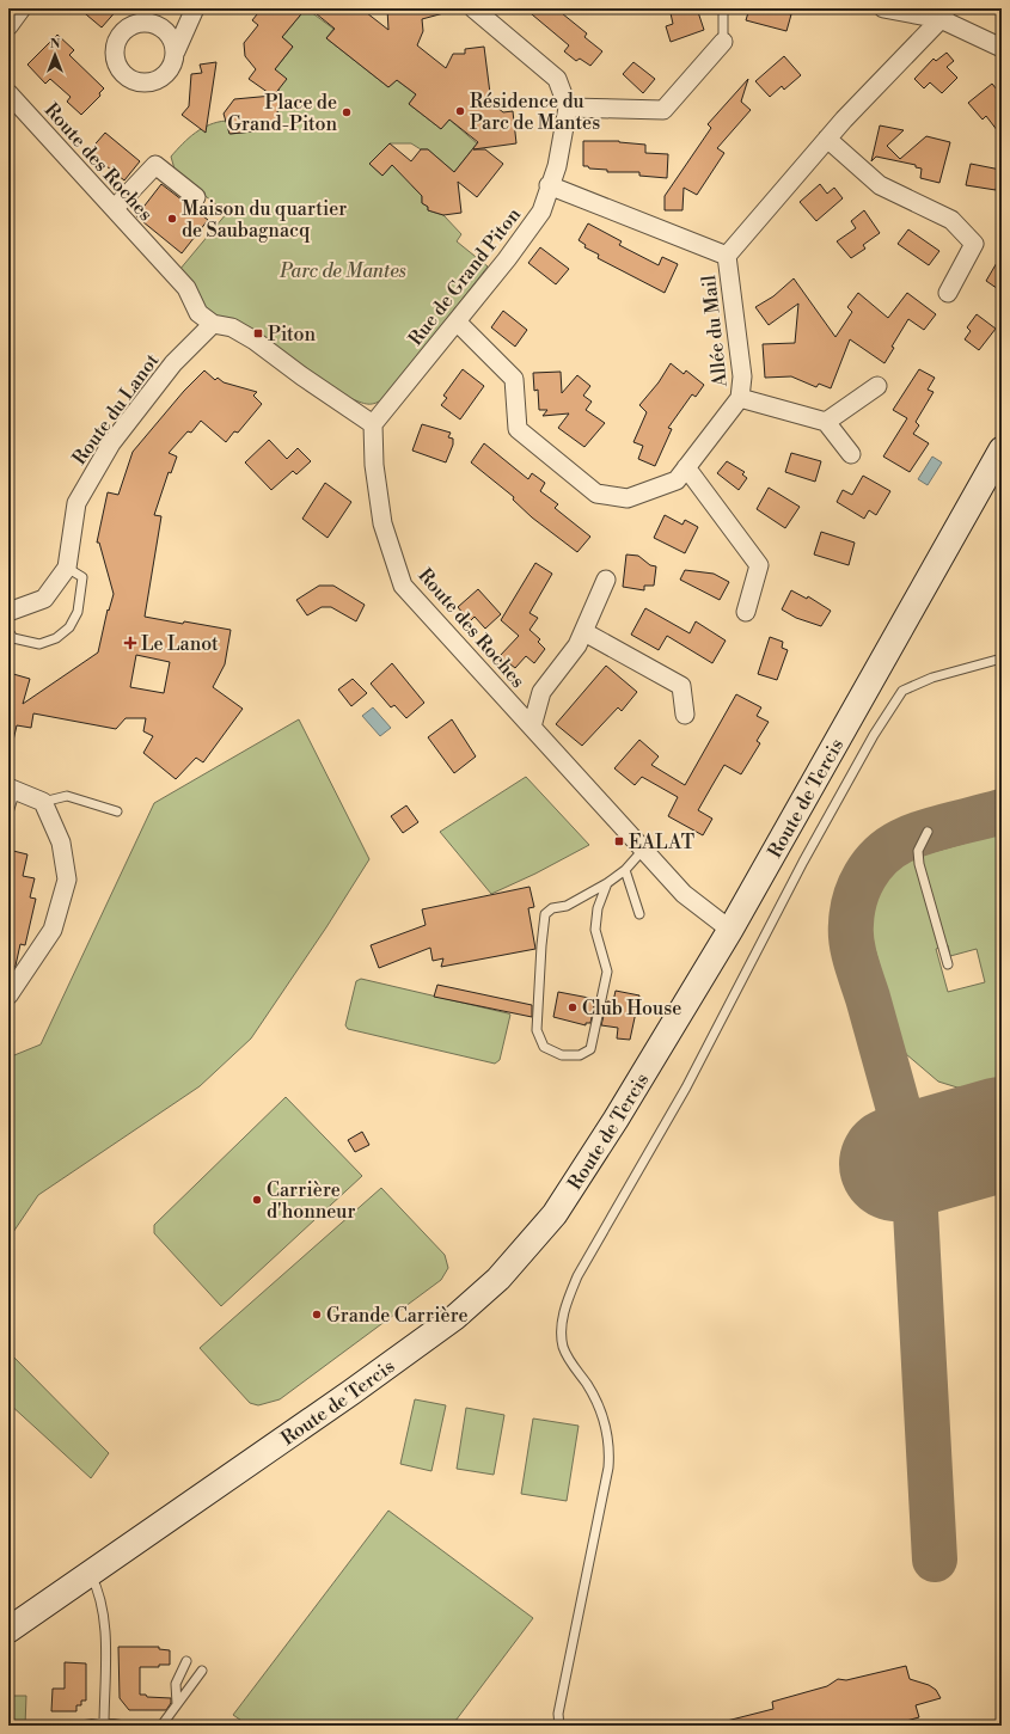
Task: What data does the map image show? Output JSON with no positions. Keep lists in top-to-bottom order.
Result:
{
  "streets": {
    "main road": ["Route de Tercis"],
    "street": [
      "Route des Roches",
      "Rue de Grand Piton",
      "Allée du Mail",
      "Route du Lanot"
    ]
  },
  "crossings": [
    ["Route des Roches", "Rue de Grand Piton"],
    ["Route des Roches", "Route du Lanot"],
    ["Route des Roches", "Route de Tercis"],
    ["Rue de Grand Piton", "Allée du Mail"]
  ],
  "parks": ["Parc de Mantes"],
  "places": {
    "other": [
      "Résidence du Parc de Mantes",
      "Place de Grand-Piton",
      "Maison du quartier de Saubagnacq",
      "Club House",
      "Carrière d'honneur",
      "Grande Carrière"
    ],
    "transit": ["Piton", "EALAT"],
    "health": ["Le Lanot"]
  },
  "north": "top"
}
